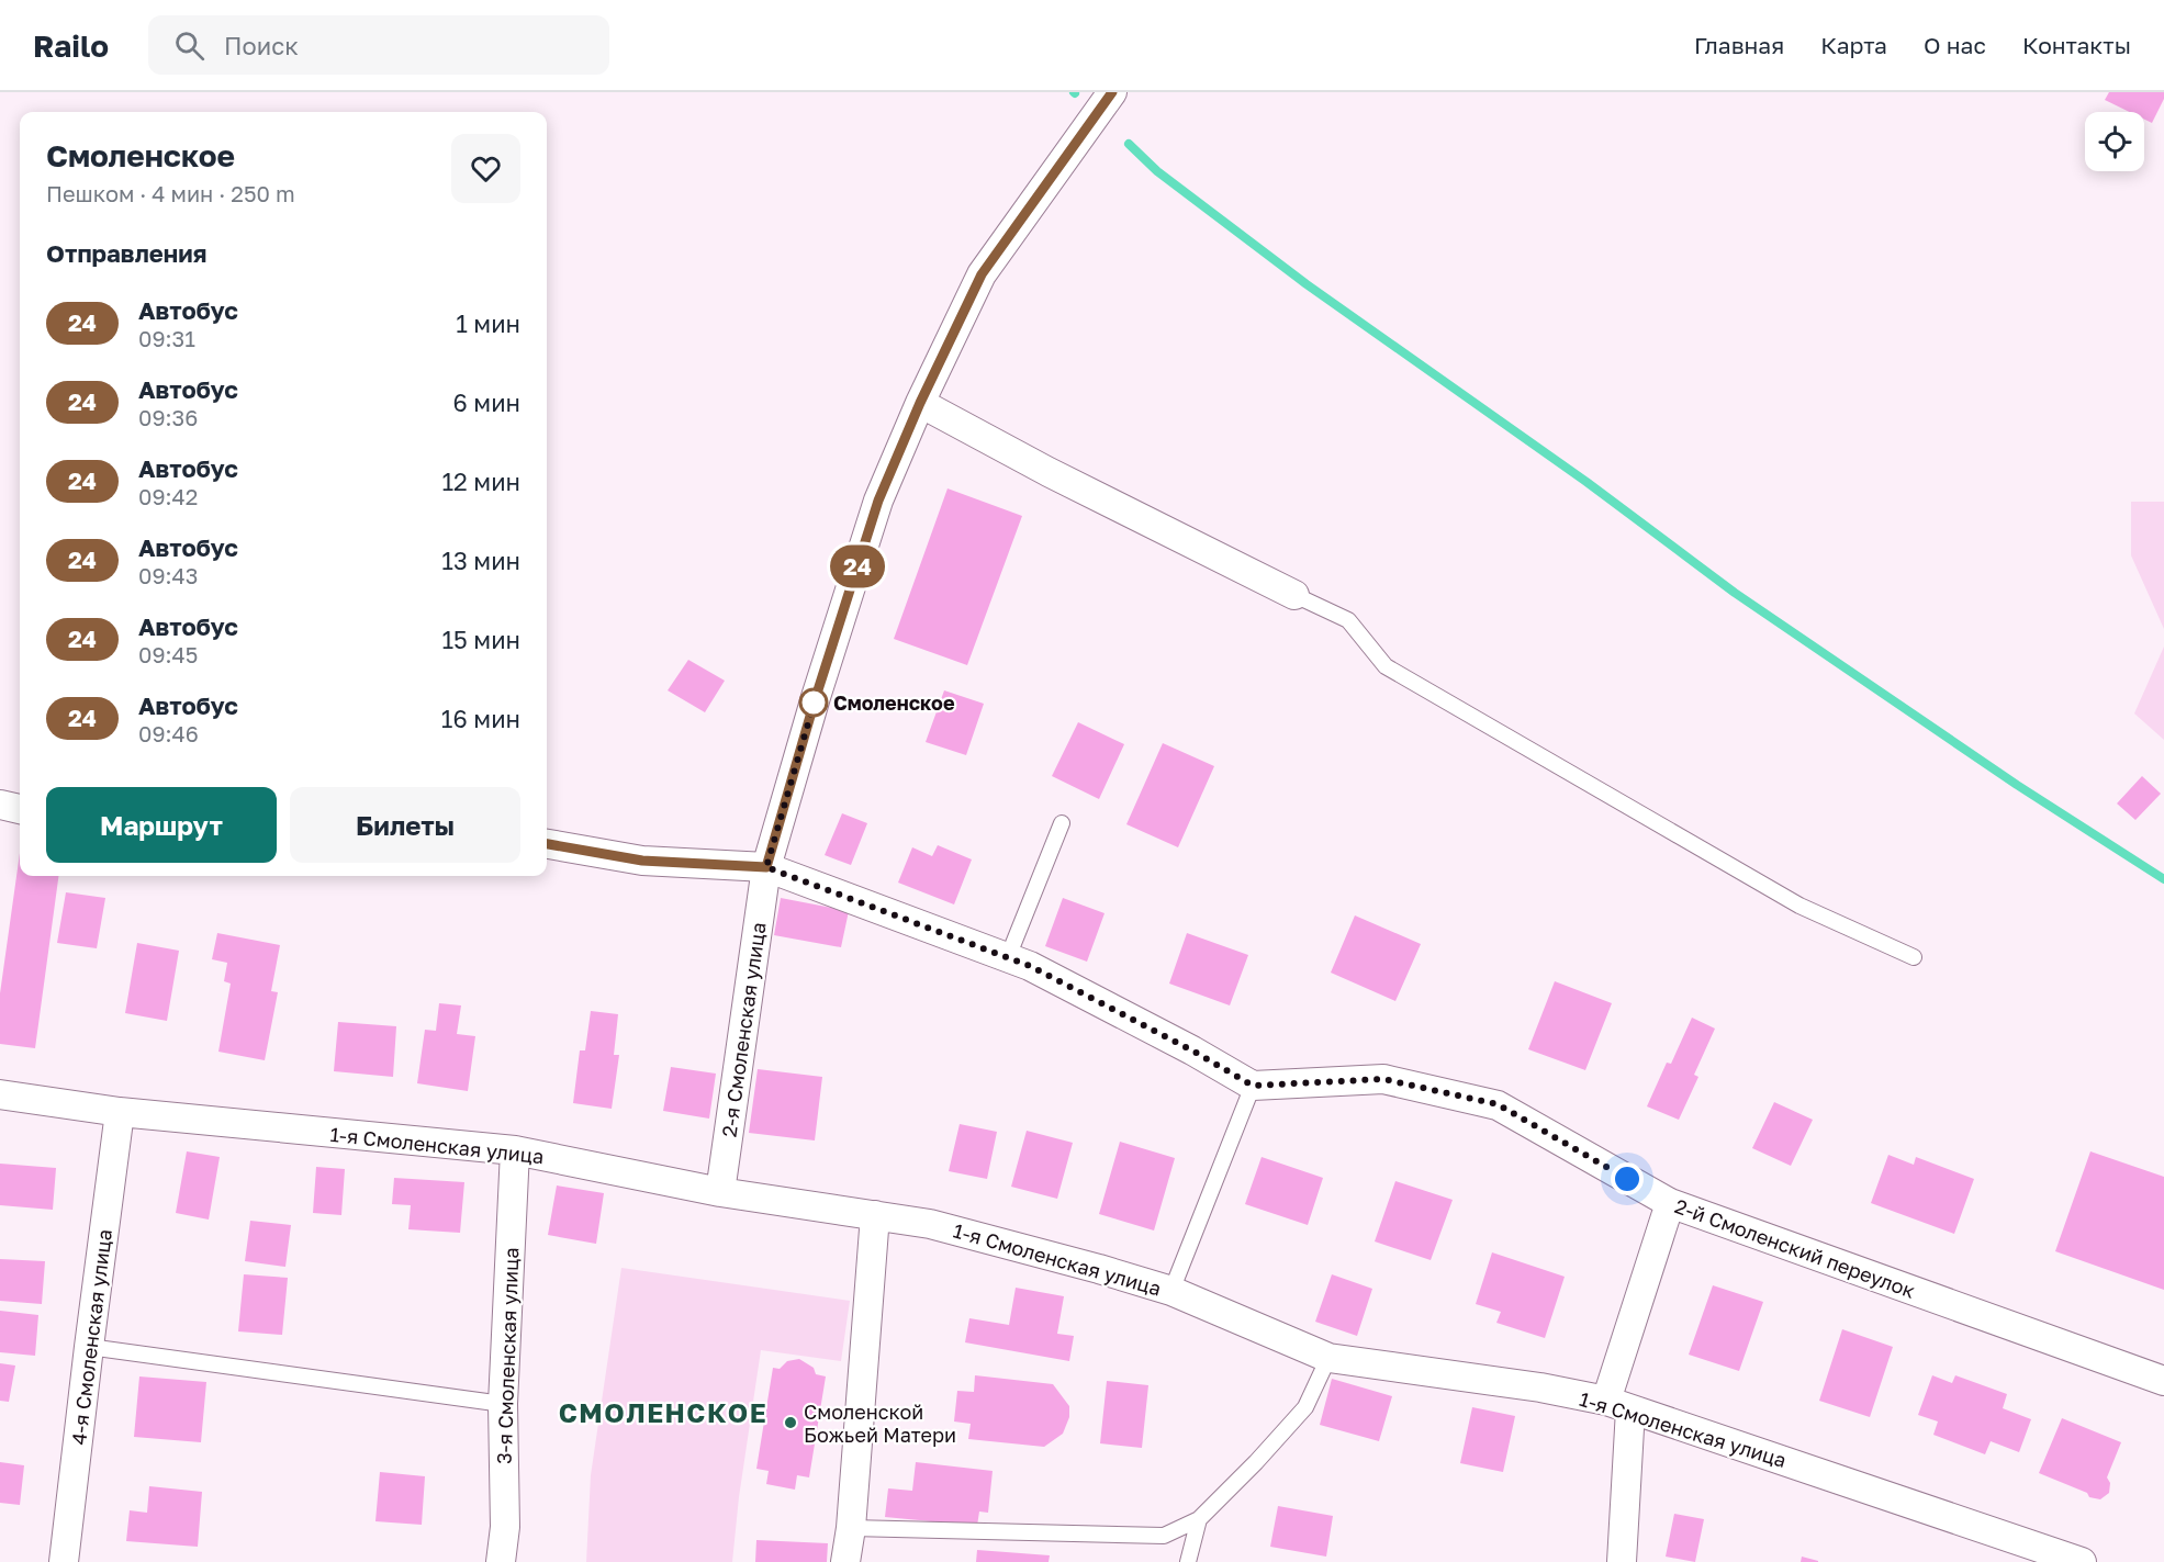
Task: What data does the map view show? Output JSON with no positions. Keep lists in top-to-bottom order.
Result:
{
  "streets": {
    "street": [
      "2-я Смоленская улица",
      "1-я Смоленская улица",
      "2-й Смоленский переулок",
      "4-я Смоленская улица",
      "3-я Смоленская улица"
    ]
  },
  "crossings": [
    ["2-я Смоленская улица", "1-я Смоленская улица"],
    ["1-я Смоленская улица", "4-я Смоленская улица"],
    ["1-я Смоленская улица", "3-я Смоленская улица"]
  ],
  "districts": ["СМОЛЕНСКОЕ"],
  "places": ["Смоленское", "Смоленской Божьей Матери"],
  "lines": ["bus line 24"],
  "page": {
    "header": "Railo",
    "search": "Поиск",
    "nav": [
      "Главная",
      "Карта",
      "О нас",
      "Контакты"
    ],
    "on_map": "24",
    "heading": [
      ["Смоленское", "Пешком · 4 мин · 250 m"],
      "Отправления"
    ],
    "list": [
      {
        "mark": "24",
        "name": "Автобус",
        "note": "09:31",
        "value": "1 мин"
      },
      {
        "mark": "24",
        "name": "Автобус",
        "note": "09:36",
        "value": "6 мин"
      },
      {
        "mark": "24",
        "name": "Автобус",
        "note": "09:42",
        "value": "12 мин"
      },
      {
        "mark": "24",
        "name": "Автобус",
        "note": "09:43",
        "value": "13 мин"
      },
      {
        "mark": "24",
        "name": "Автобус",
        "note": "09:45",
        "value": "15 мин"
      },
      {
        "mark": "24",
        "name": "Автобус",
        "note": "09:46",
        "value": "16 мин"
      }
    ],
    "buttons": ["Маршрут", "Билеты"]
  }
}
